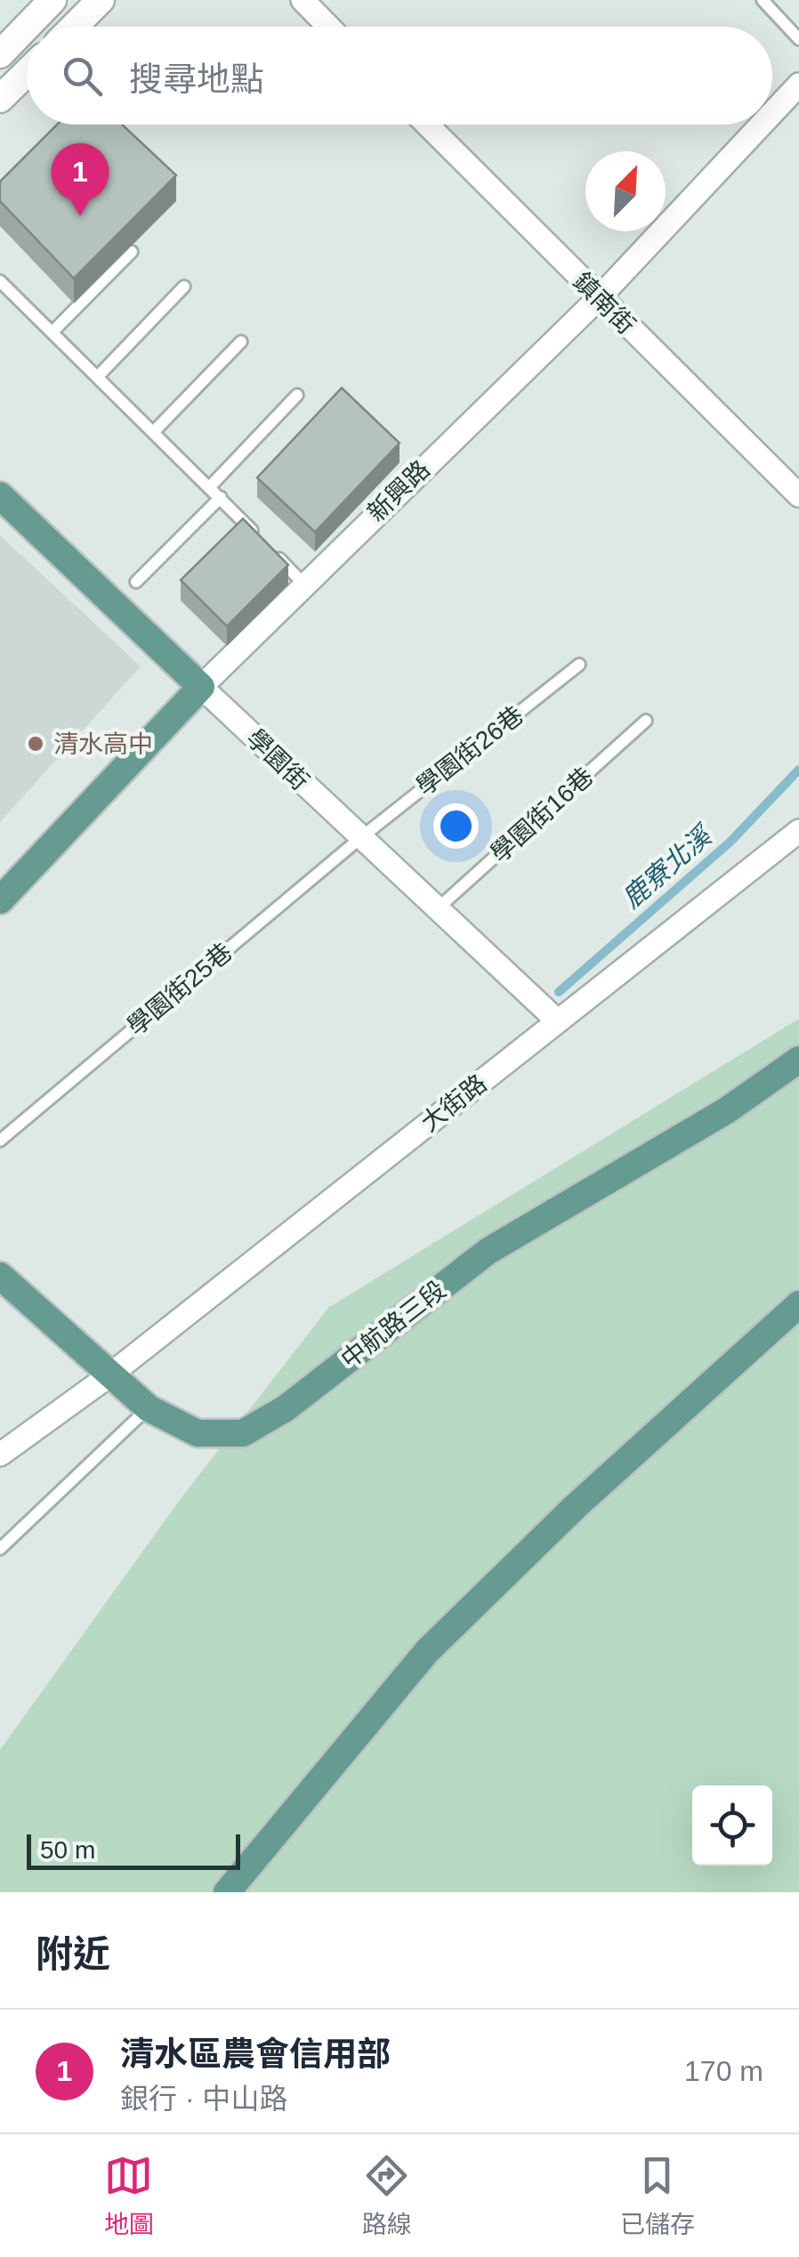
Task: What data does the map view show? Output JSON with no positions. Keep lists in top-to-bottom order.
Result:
{
  "streets": {
    "main road": ["新興路", "學園街", "中航路三段"],
    "street": ["鎮南街", "大街路"],
    "lane": ["學園街26巷", "學園街16巷", "學園街25巷"]
  },
  "crossings": [
    ["鎮南街", "新興路"],
    ["新興路", "學園街"],
    ["學園街26巷", "學園街"],
    ["學園街26巷", "學園街25巷"],
    ["學園街", "學園街16巷"],
    ["學園街", "學園街25巷"],
    ["學園街", "大街路"],
    ["大街路", "中航路三段"]
  ],
  "water": ["鹿寮北溪"],
  "places": ["清水高中"],
  "scale_bar": "50 m",
  "north": "top right",
  "page": {
    "search": "搜尋地點",
    "pins": "1",
    "scale": "50 m",
    "heading": "附近",
    "list": [
      {
        "mark": "1",
        "name": "清水區農會信用部",
        "note": "銀行 · 中山路",
        "value": "170 m"
      }
    ],
    "nav": ["地圖", "路線", "已儲存"]
  }
}
